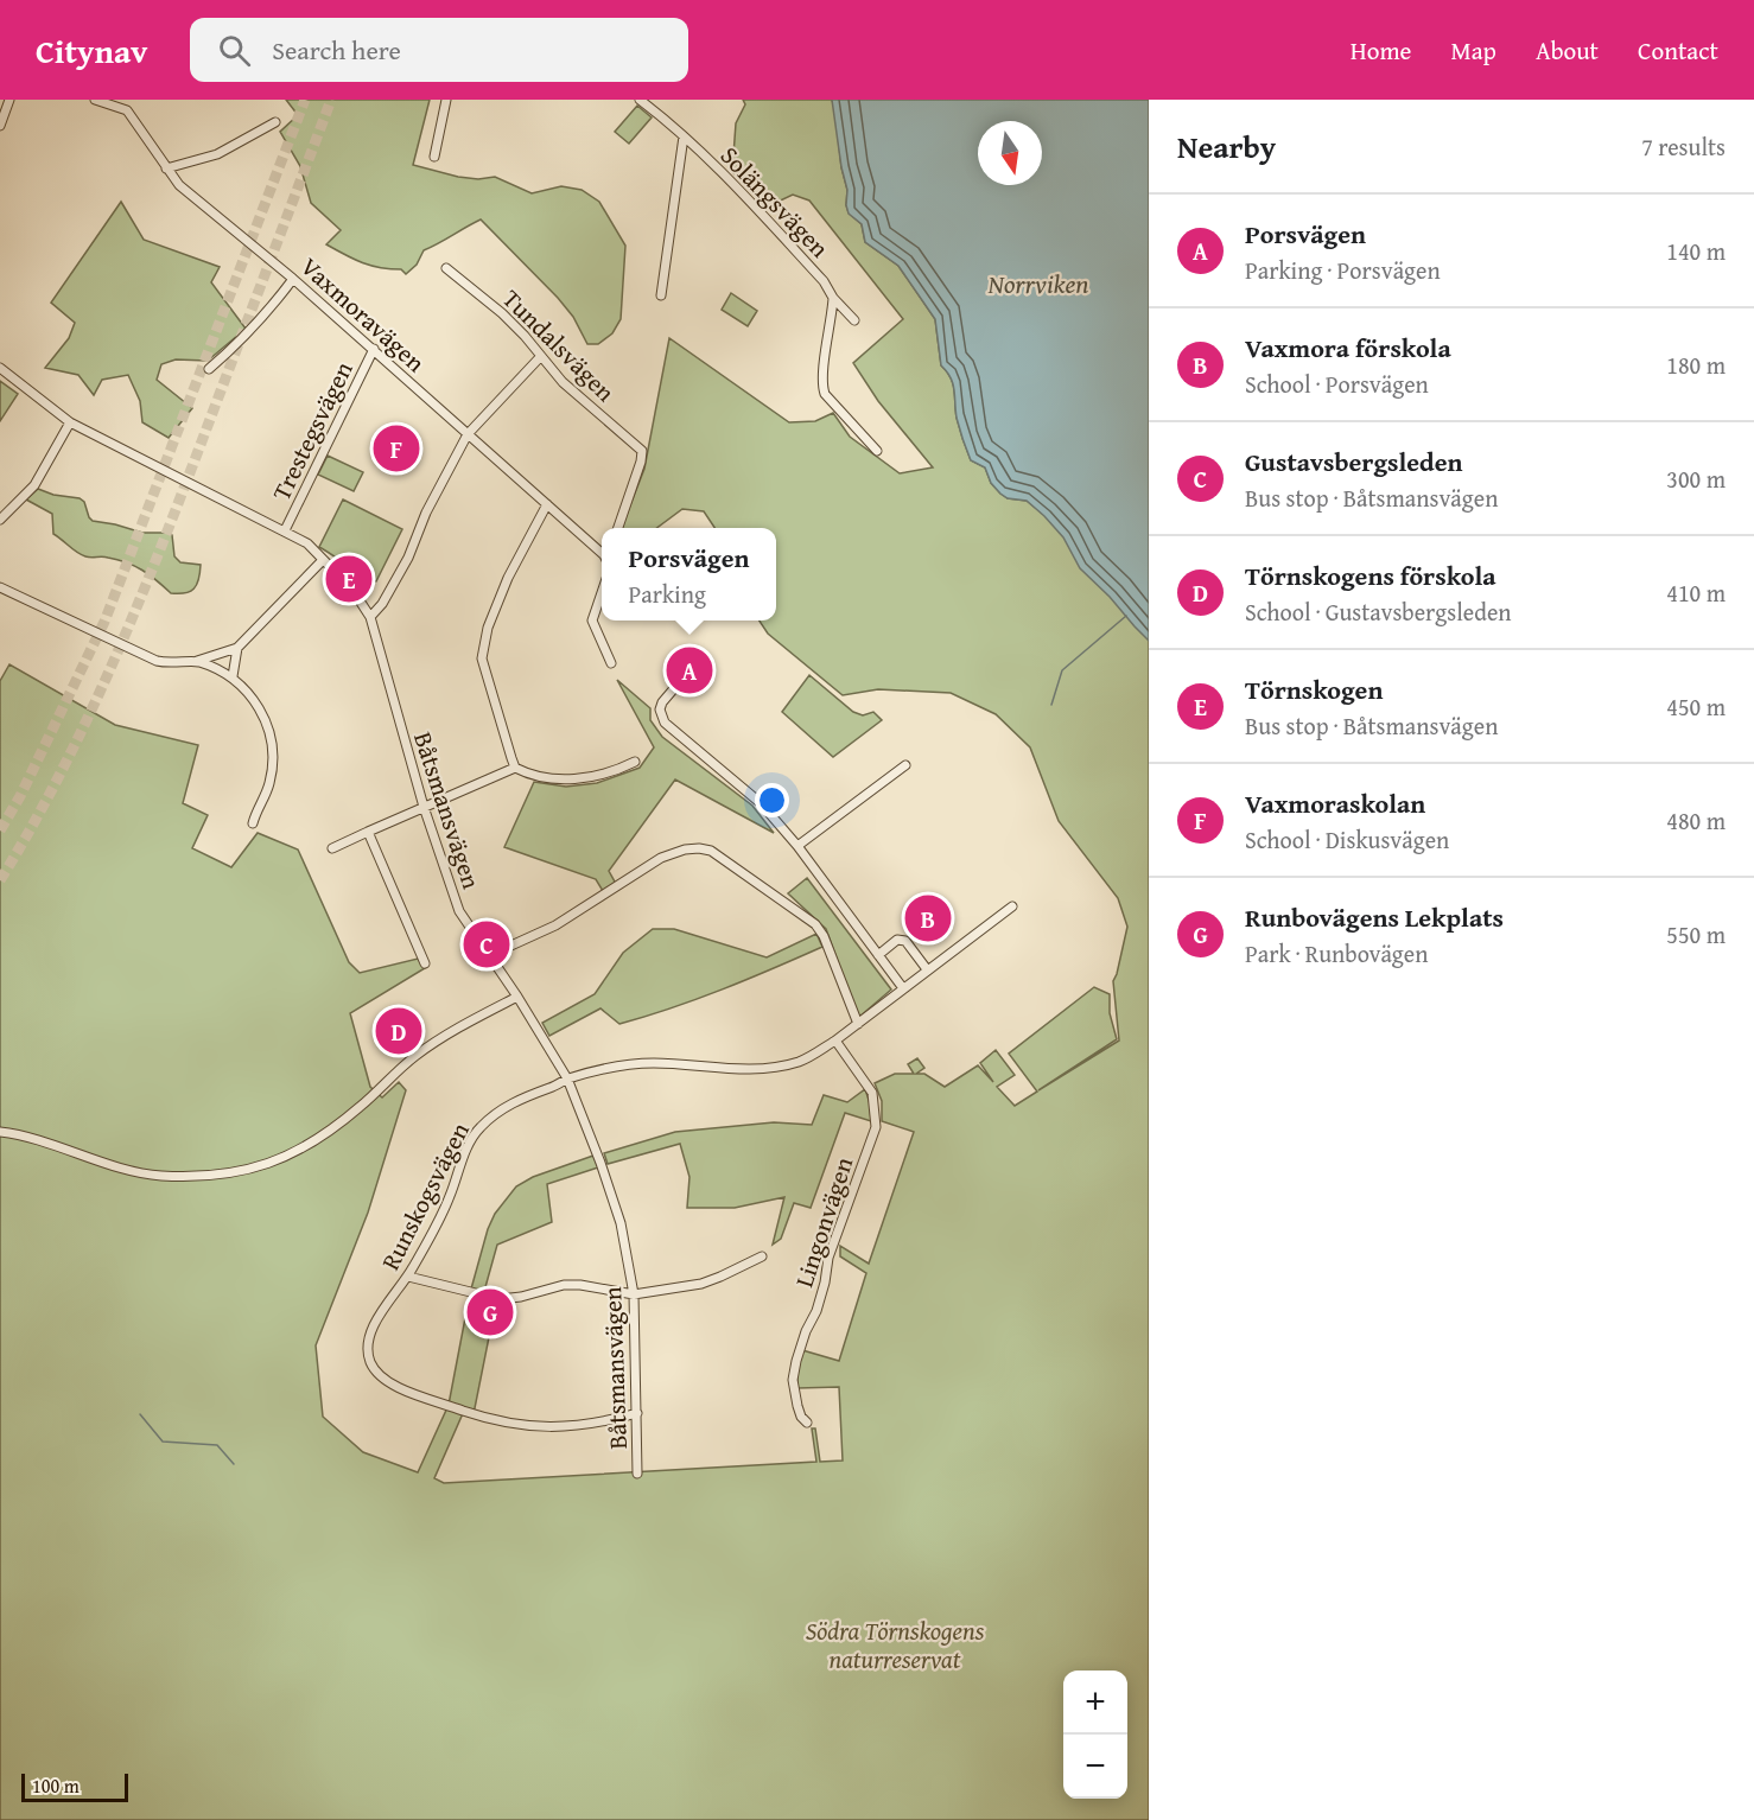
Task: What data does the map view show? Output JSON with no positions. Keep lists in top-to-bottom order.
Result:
{
  "streets": {
    "street": [
      "Solängsvägen",
      "Vaxmoravägen",
      "Tundalsvägen",
      "Trestegsvägen",
      "Båtsmansvägen",
      "Runskogsvägen",
      "Lingonvägen"
    ]
  },
  "crossings": [
    ["Vaxmoravägen", "Trestegsvägen"],
    ["Trestegsvägen", "Båtsmansvägen"],
    ["Båtsmansvägen", "Runskogsvägen"],
    ["Runskogsvägen", "Lingonvägen"]
  ],
  "water": ["Norrviken"],
  "parks": ["Södra Törnskogens naturreservat"],
  "scale_bar": "100 m",
  "north": "bottom",
  "page": {
    "header": "Citynav",
    "search": "Search here",
    "nav": [
      "Home",
      "Map",
      "About",
      "Contact"
    ],
    "heading": ["Nearby", "7 results"],
    "list": [
      {
        "mark": "A",
        "name": "Porsvägen",
        "note": "Parking · Porsvägen",
        "value": "140 m"
      },
      {
        "mark": "B",
        "name": "Vaxmora förskola",
        "note": "School · Porsvägen",
        "value": "180 m"
      },
      {
        "mark": "C",
        "name": "Gustavsbergsleden",
        "note": "Bus stop · Båtsmansvägen",
        "value": "300 m"
      },
      {
        "mark": "D",
        "name": "Törnskogens förskola",
        "note": "School · Gustavsbergsleden",
        "value": "410 m"
      },
      {
        "mark": "E",
        "name": "Törnskogen",
        "note": "Bus stop · Båtsmansvägen",
        "value": "450 m"
      },
      {
        "mark": "F",
        "name": "Vaxmoraskolan",
        "note": "School · Diskusvägen",
        "value": "480 m"
      },
      {
        "mark": "G",
        "name": "Runbovägens Lekplats",
        "note": "Park · Runbovägen",
        "value": "550 m"
      }
    ],
    "pins": [
      "F",
      "E",
      "A",
      "B",
      "C",
      "D",
      "G"
    ],
    "popup": ["Porsvägen", "Parking"],
    "map_buttons": ["+", "−"],
    "scale": "100 m"
  }
}
